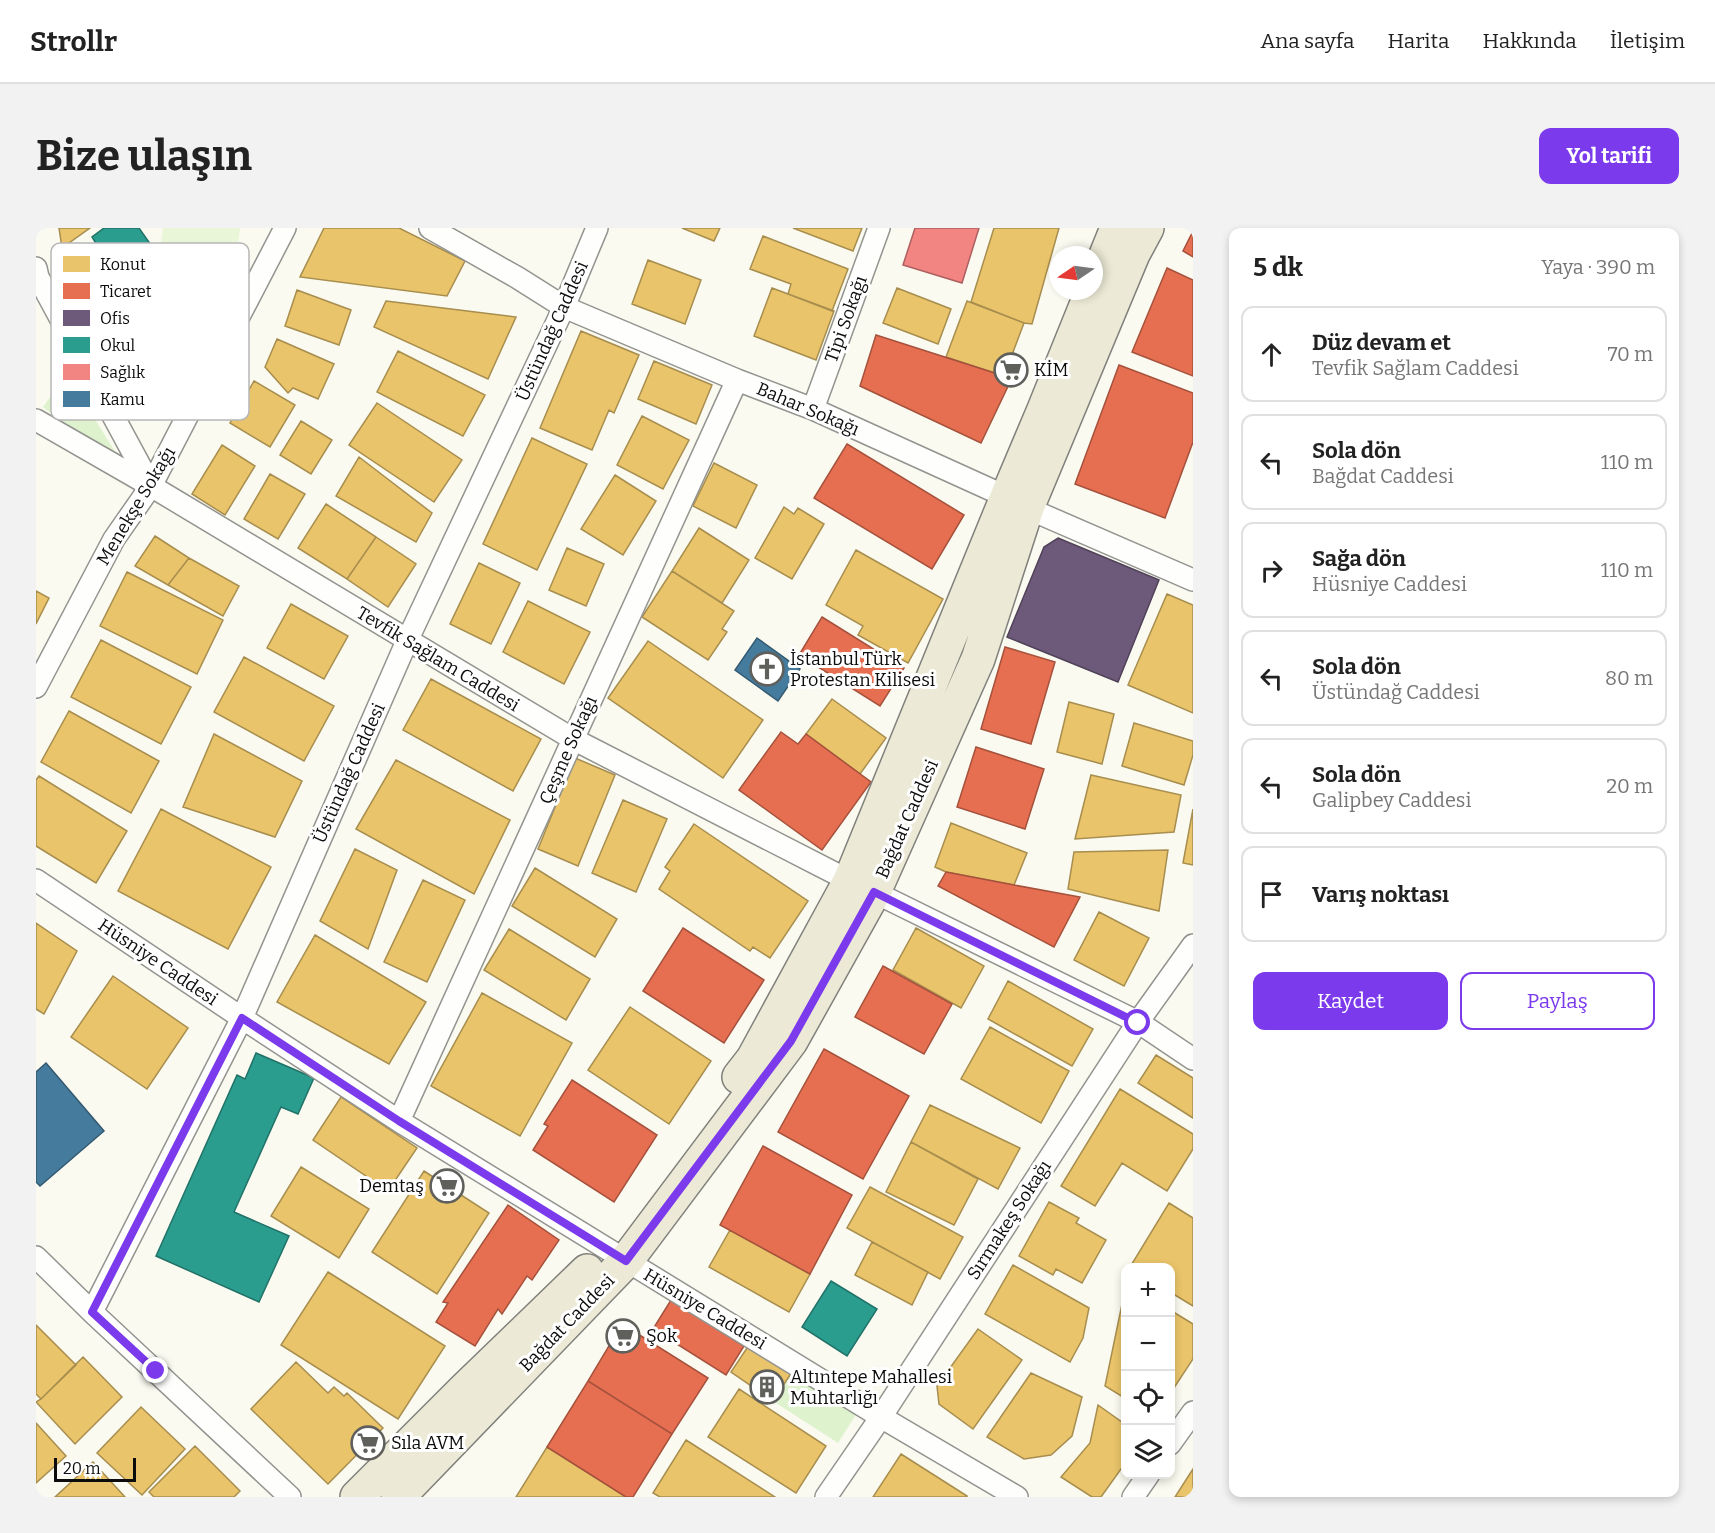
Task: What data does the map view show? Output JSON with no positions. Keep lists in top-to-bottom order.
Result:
{
  "streets": {
    "main road": ["Bağdat Caddesi"],
    "street": [
      "Tipi Sokağı",
      "Üstündağ Caddesi",
      "Bahar Sokağı",
      "Menekşe Sokağı",
      "Tevfik Sağlam Caddesi",
      "Çeşme Sokağı",
      "Hüsniye Caddesi",
      "Sırmakeş Sokağı"
    ]
  },
  "crossings": [
    ["Tipi Sokağı", "Bahar Sokağı"],
    ["Üstündağ Caddesi", "Bahar Sokağı"],
    ["Üstündağ Caddesi", "Tevfik Sağlam Caddesi"],
    ["Üstündağ Caddesi", "Hüsniye Caddesi"],
    ["Bahar Sokağı", "Çeşme Sokağı"],
    ["Bahar Sokağı", "Bağdat Caddesi"],
    ["Menekşe Sokağı", "Tevfik Sağlam Caddesi"],
    ["Tevfik Sağlam Caddesi", "Çeşme Sokağı"],
    ["Tevfik Sağlam Caddesi", "Bağdat Caddesi"],
    ["Tevfik Sağlam Caddesi", "Sırmakeş Sokağı"],
    ["Çeşme Sokağı", "Hüsniye Caddesi"],
    ["Bağdat Caddesi", "Hüsniye Caddesi"],
    ["Hüsniye Caddesi", "Sırmakeş Sokağı"]
  ],
  "places": {
    "supermarket": [
      "KİM",
      "Demtaş",
      "Şok",
      "Sıla AVM"
    ],
    "church": ["İstanbul Türk Protestan Kilisesi"],
    "building": ["Altıntepe Mahallesi Muhtarlığı"]
  },
  "legend": [
    "Konut",
    "Ticaret",
    "Ofis",
    "Okul",
    "Sağlık",
    "Kamu"
  ],
  "scale_bar": "20 m",
  "north": "left",
  "page": {
    "header": "Strollr",
    "nav": [
      "Ana sayfa",
      "Harita",
      "Hakkında",
      "İletişim"
    ],
    "buttons": [
      "Yol tarifi",
      ["Kaydet", "Paylaş"]
    ],
    "title": "Bize ulaşın",
    "heading": ["5 dk", "Yaya · 390 m"],
    "list": [
      ["Düz devam et", "Tevfik Sağlam Caddesi", "70 m"],
      ["Sola dön", "Bağdat Caddesi", "110 m"],
      ["Sağa dön", "Hüsniye Caddesi", "110 m"],
      ["Sola dön", "Üstündağ Caddesi", "80 m"],
      ["Sola dön", "Galipbey Caddesi", "20 m"],
      "Varış noktası"
    ],
    "map_buttons": ["+", "−"],
    "scale": "20 m"
  }
}
